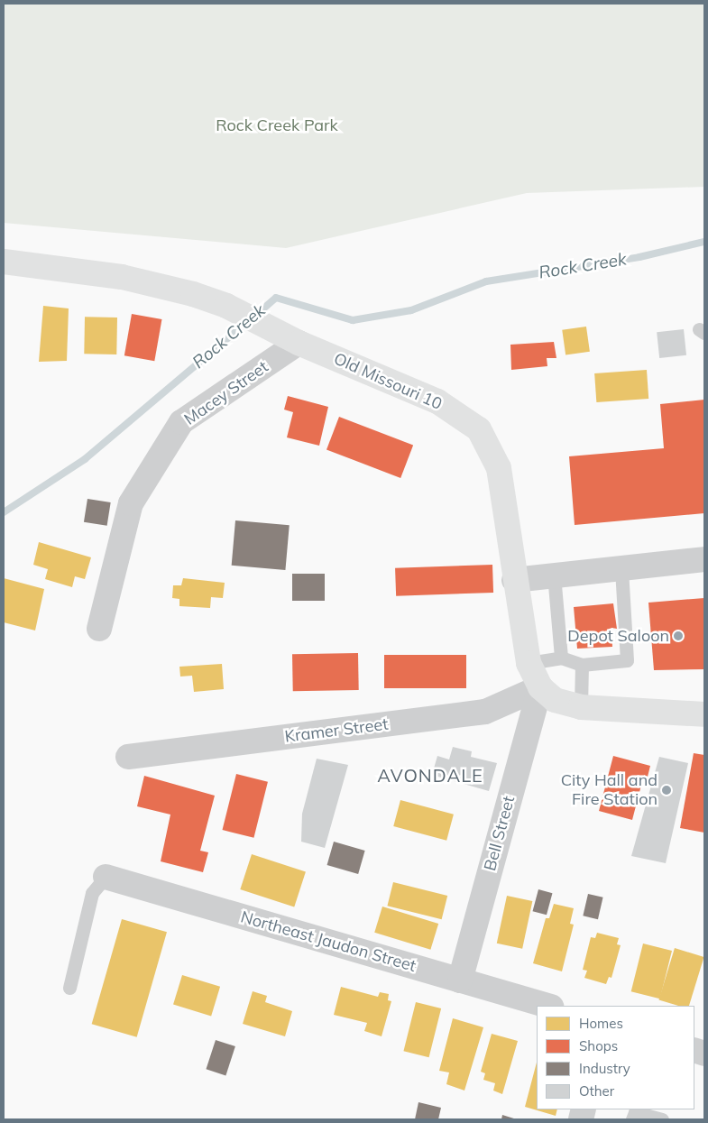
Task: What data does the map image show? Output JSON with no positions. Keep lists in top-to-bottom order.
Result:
{
  "streets": {
    "street": [
      "Old Missouri 10",
      "Macey Street",
      "Kramer Street",
      "Bell Street",
      "Northeast Jaudon Street"
    ]
  },
  "crossings": [
    ["Old Missouri 10", "Macey Street"],
    ["Old Missouri 10", "Kramer Street"],
    ["Old Missouri 10", "Bell Street"],
    ["Kramer Street", "Bell Street"],
    ["Bell Street", "Northeast Jaudon Street"]
  ],
  "districts": ["AVONDALE"],
  "water": ["Rock Creek"],
  "parks": ["Rock Creek Park"],
  "places": ["Depot Saloon", "City Hall and Fire Station"],
  "legend": [
    "Homes",
    "Shops",
    "Industry",
    "Other"
  ]
}
